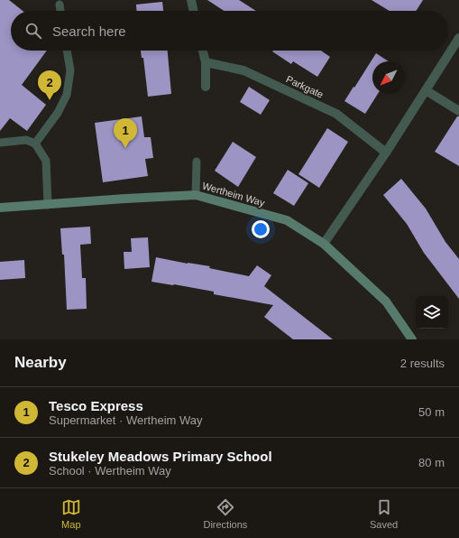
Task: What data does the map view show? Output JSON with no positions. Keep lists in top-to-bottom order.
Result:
{
  "streets": {
    "street": ["Parkgate", "Wertheim Way"]
  },
  "north": "bottom left",
  "page": {
    "search": "Search here",
    "pins": ["2", "1"],
    "heading": ["Nearby", "2 results"],
    "list": [
      {
        "mark": "1",
        "name": "Tesco Express",
        "note": "Supermarket · Wertheim Way",
        "value": "50 m"
      },
      {
        "mark": "2",
        "name": "Stukeley Meadows Primary School",
        "note": "School · Wertheim Way",
        "value": "80 m"
      }
    ],
    "nav": ["Map", "Directions", "Saved"]
  }
}
